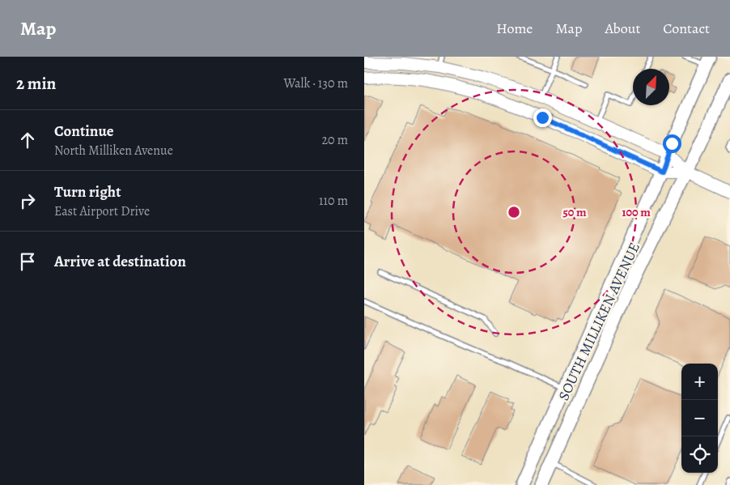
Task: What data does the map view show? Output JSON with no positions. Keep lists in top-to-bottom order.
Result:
{
  "streets": {
    "main road": ["SOUTH MILLIKEN AVENUE"]
  },
  "north": "top right",
  "page": {
    "header": "Map",
    "nav": [
      "Home",
      "Map",
      "About",
      "Contact"
    ],
    "heading": ["2 min", "Walk · 130 m"],
    "list": [
      ["Continue", "North Milliken Avenue", "20 m"],
      ["Turn right", "East Airport Drive", "110 m"],
      "Arrive at destination"
    ],
    "map_buttons": ["+", "−"]
  },
  "rings": ["50 m", "100 m"]
}
